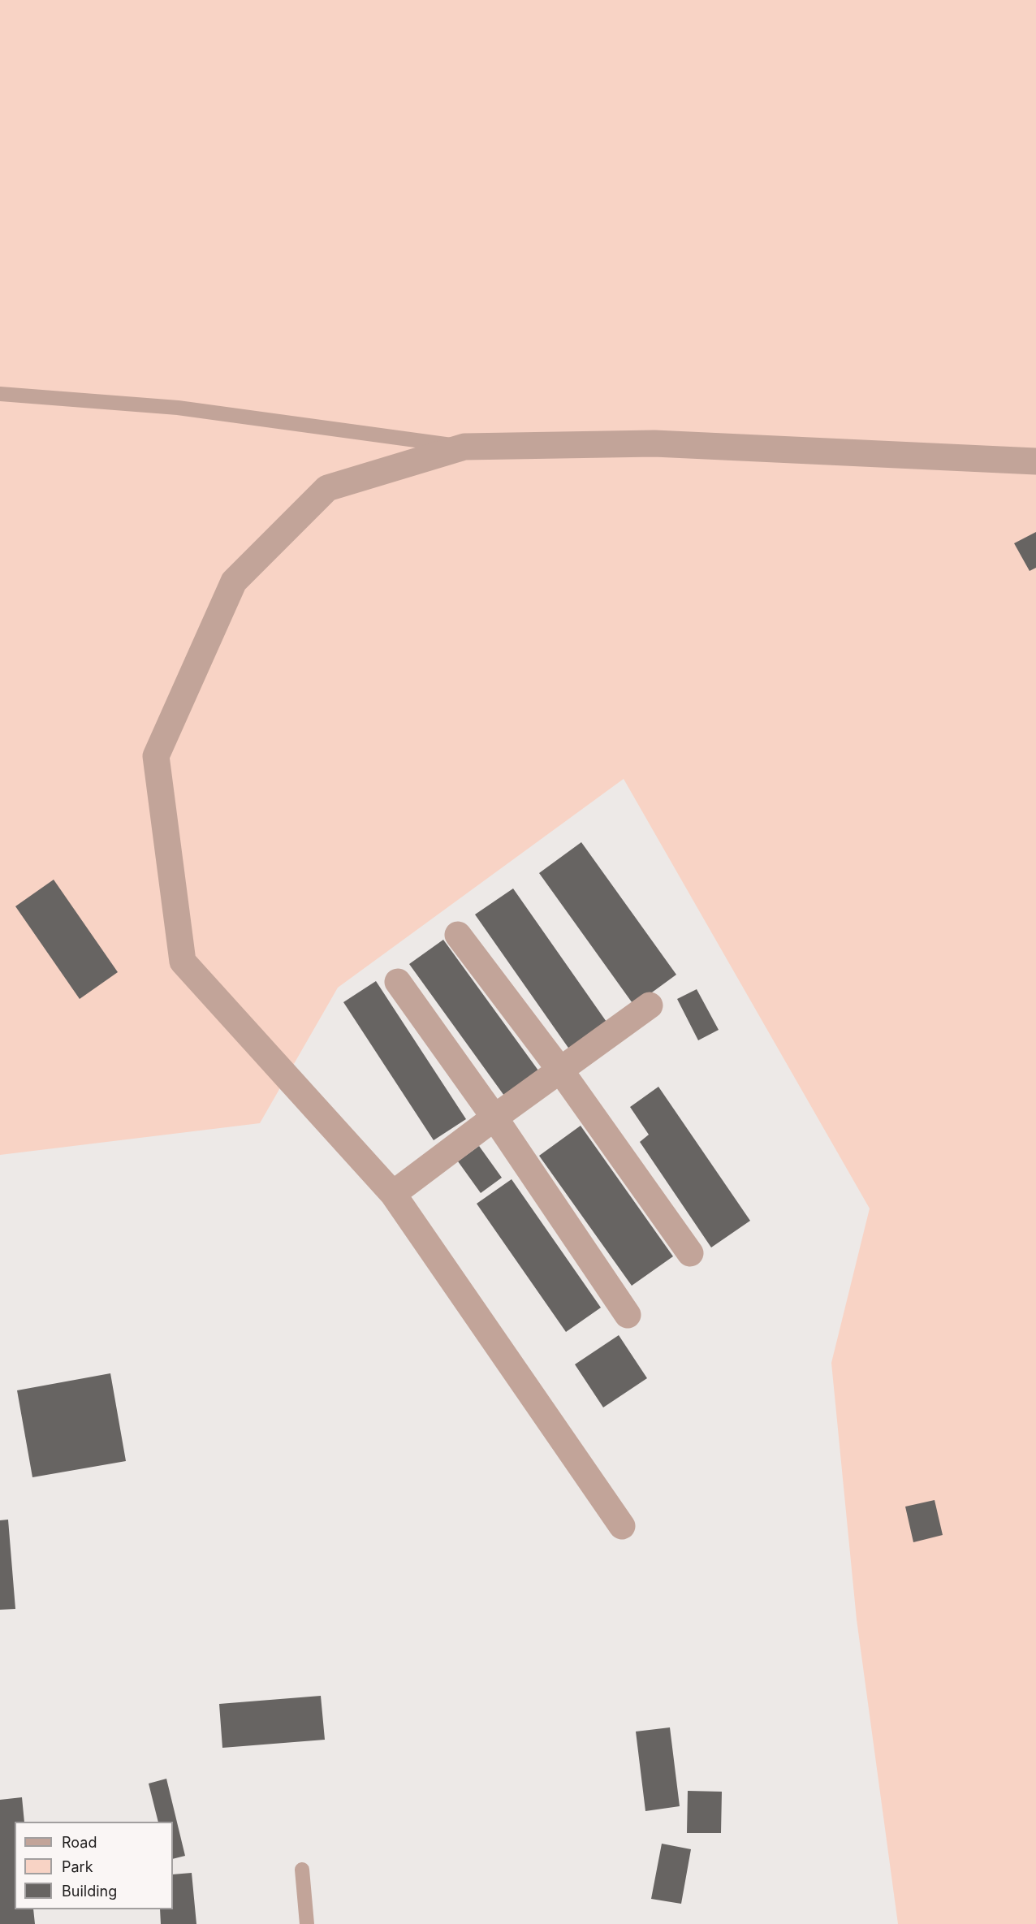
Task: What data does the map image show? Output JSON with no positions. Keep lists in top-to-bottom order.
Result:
{
  "legend": ["Road", "Park", "Building"]
}
